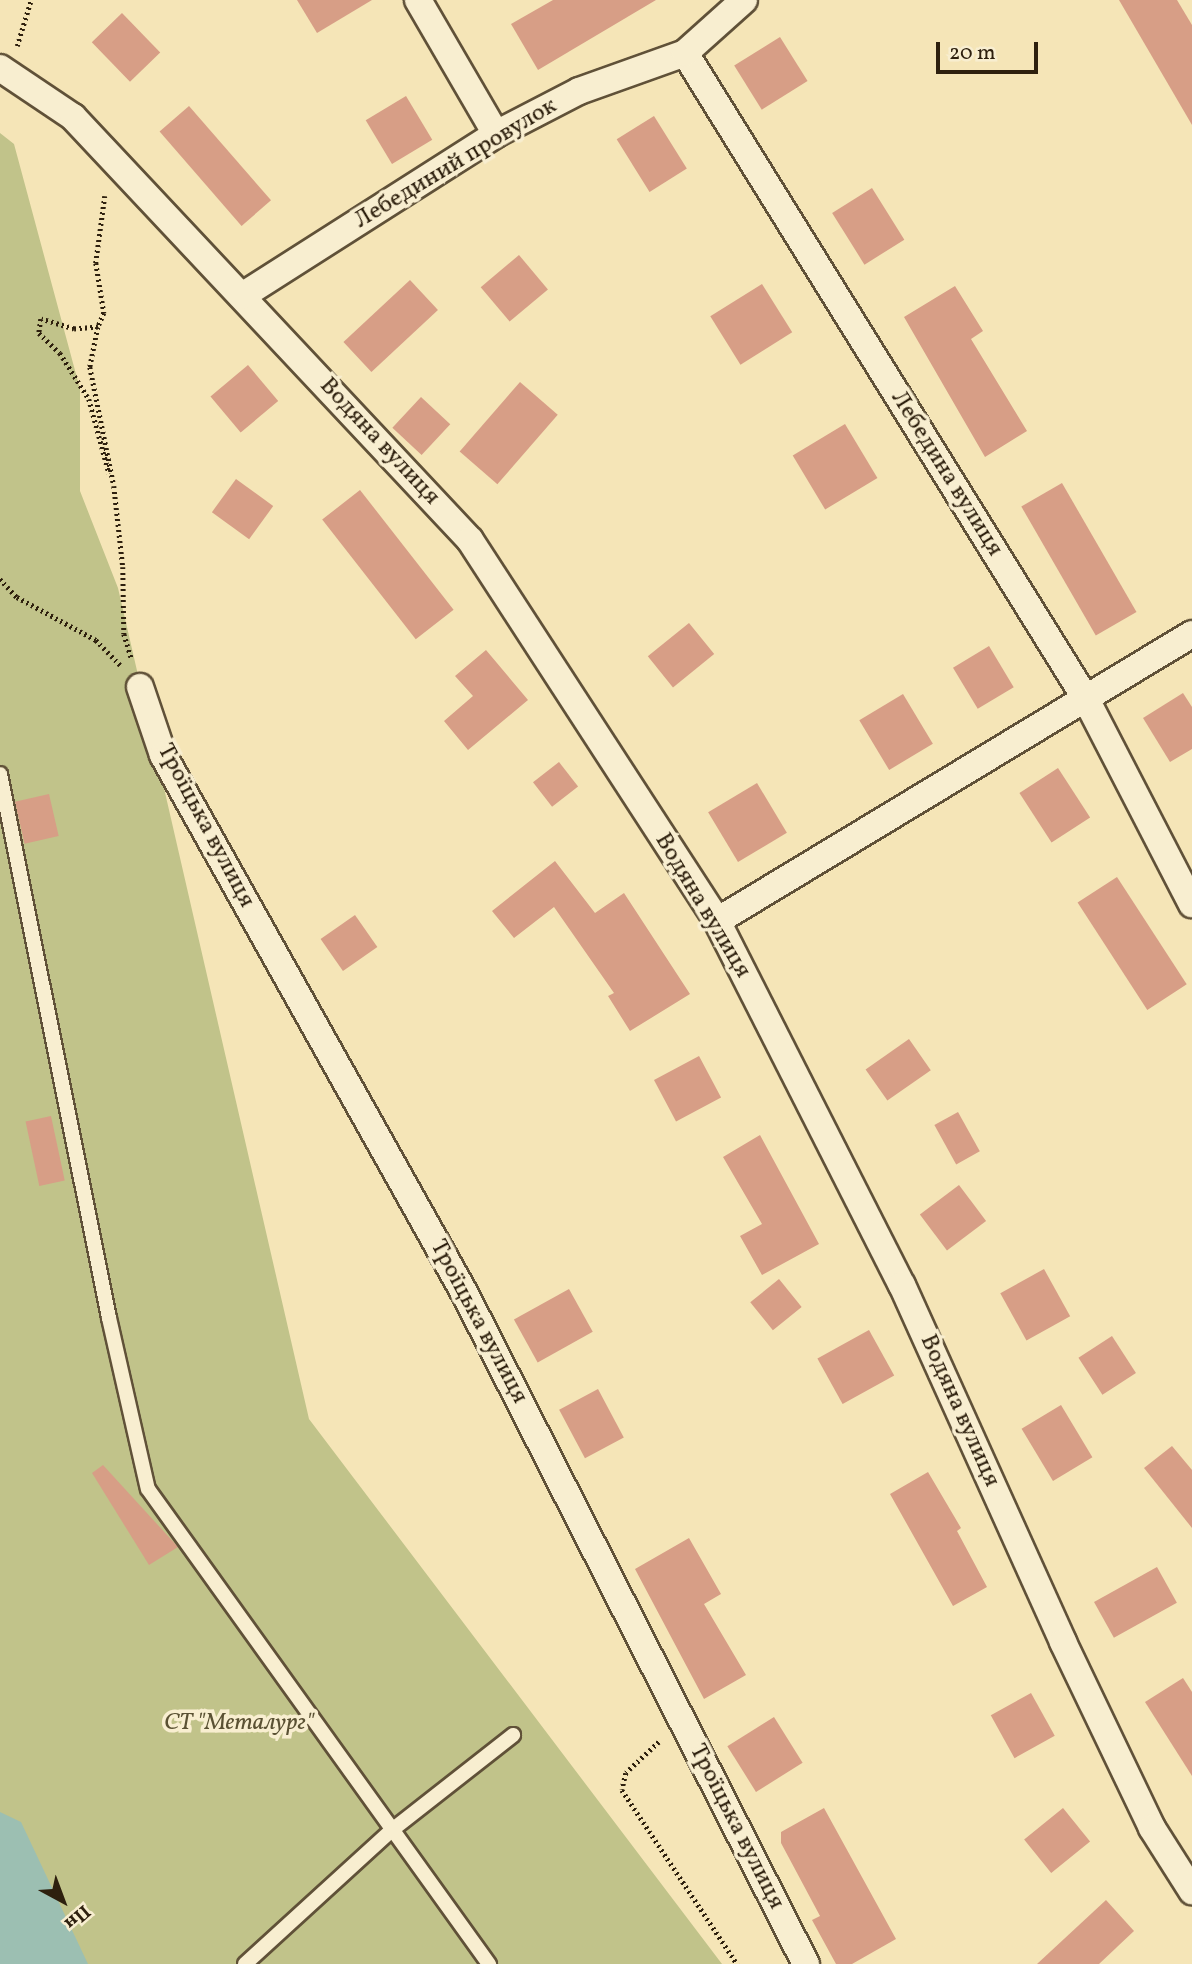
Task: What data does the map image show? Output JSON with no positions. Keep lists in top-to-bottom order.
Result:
{
  "streets": {
    "street": [
      "Лебединий провулок",
      "Водяна вулиця",
      "Лебедина вулиця",
      "Троїцька вулиця"
    ]
  },
  "crossings": [
    ["Лебединий провулок", "Водяна вулиця"],
    ["Лебединий провулок", "Лебедина вулиця"]
  ],
  "parks": ["СТ \"Металург\""],
  "scale_bar": "20 m",
  "north": "bottom right"
}
